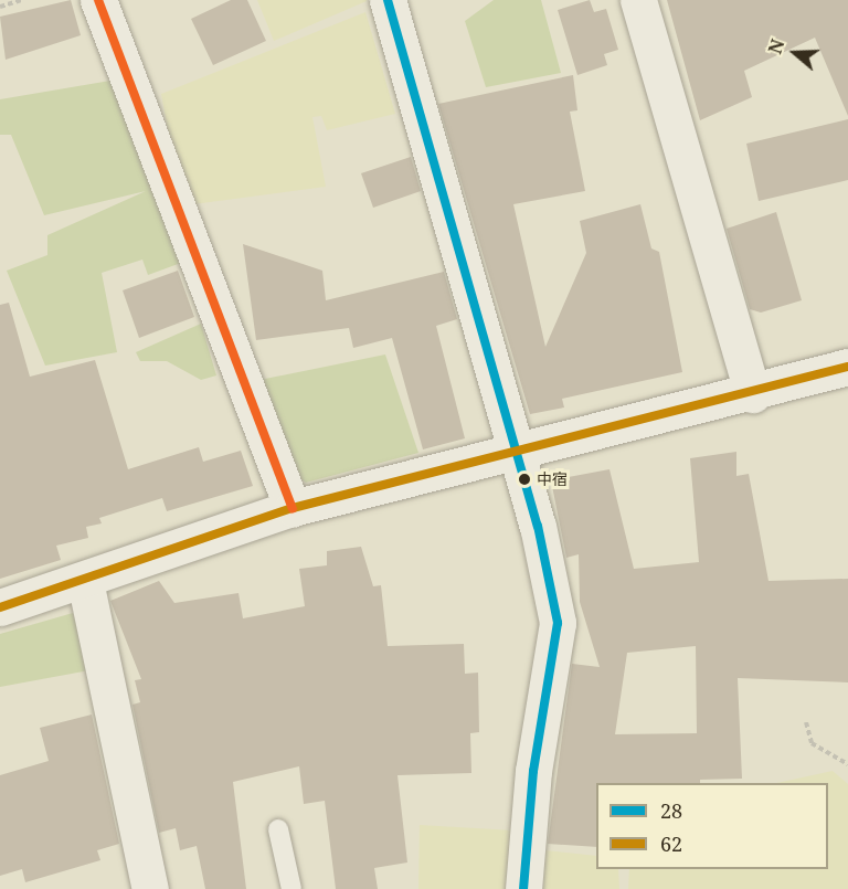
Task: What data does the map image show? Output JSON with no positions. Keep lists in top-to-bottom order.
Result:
{
  "places": ["中宿"],
  "lines": ["transit line 28", "transit line 62"],
  "legend": ["28", "62"],
  "north": "left"
}
